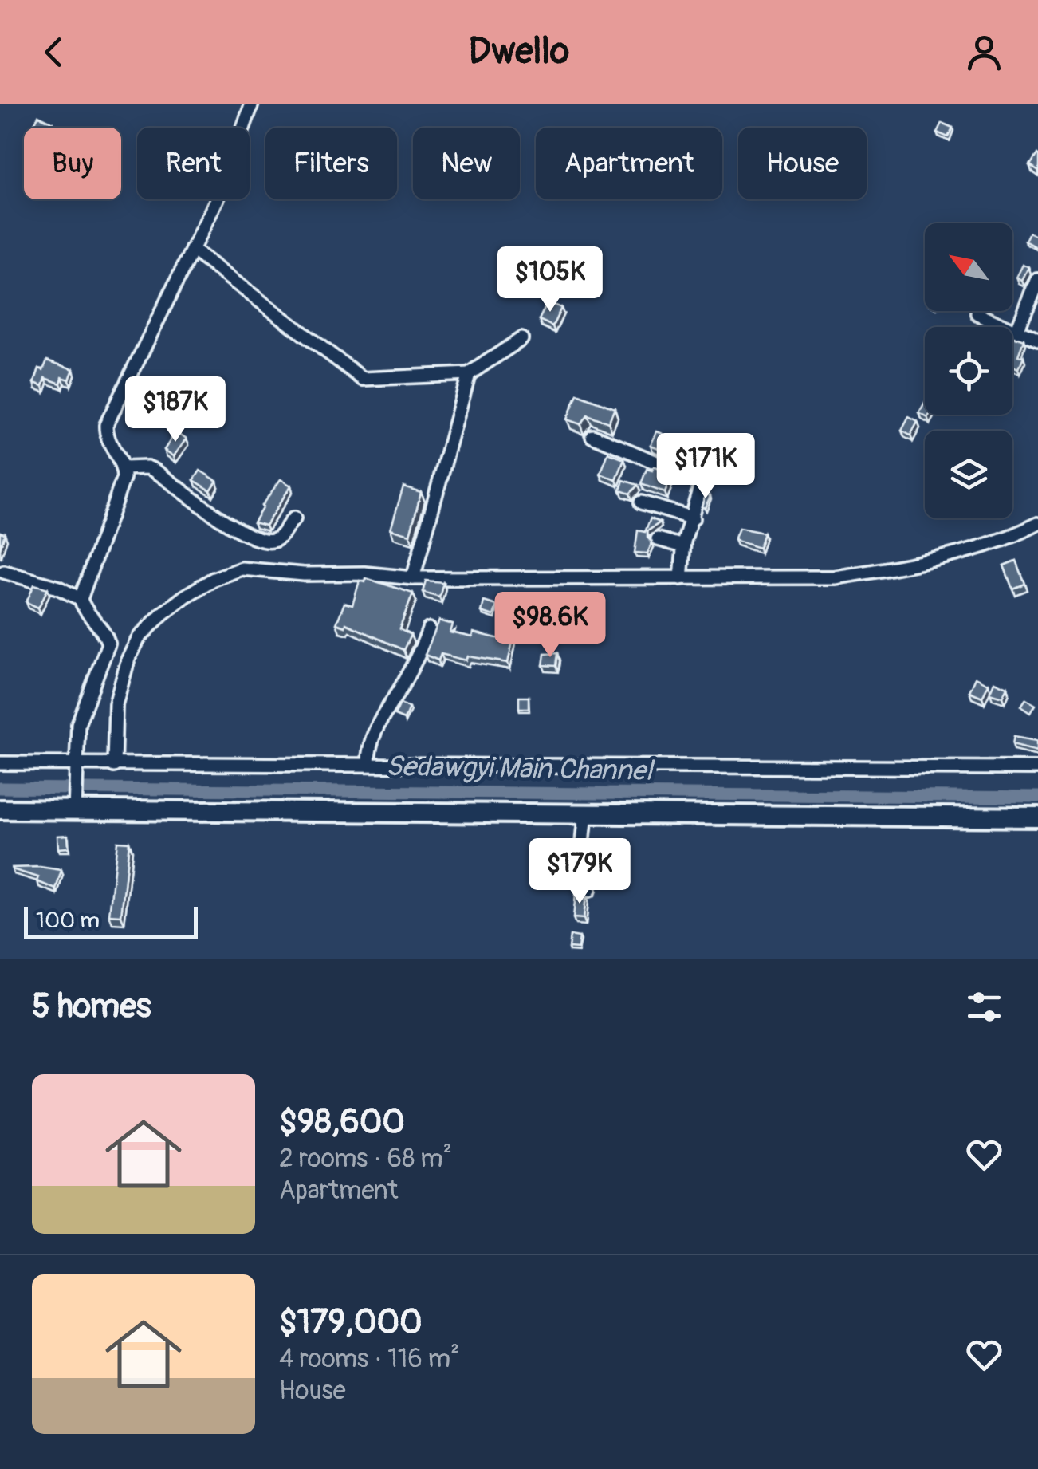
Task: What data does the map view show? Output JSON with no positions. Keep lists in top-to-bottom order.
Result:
{
  "water": ["Sedawgyi Main Channel"],
  "scale_bar": "100 m",
  "north": "top left",
  "page": {
    "header": "Dwello",
    "chip": [
      "Buy",
      "Rent",
      "Filters",
      "New",
      "Apartment",
      "House"
    ],
    "price": [
      "$105K",
      "$187K",
      "$171K",
      "$98.6K",
      "$179K"
    ],
    "scale": "100 m",
    "heading": "5 homes",
    "list": [
      {
        "name": "$98,600",
        "note": "2 rooms · 68 m² · Apartment"
      },
      {
        "name": "$179,000",
        "note": "4 rooms · 116 m² · House"
      }
    ]
  }
}
